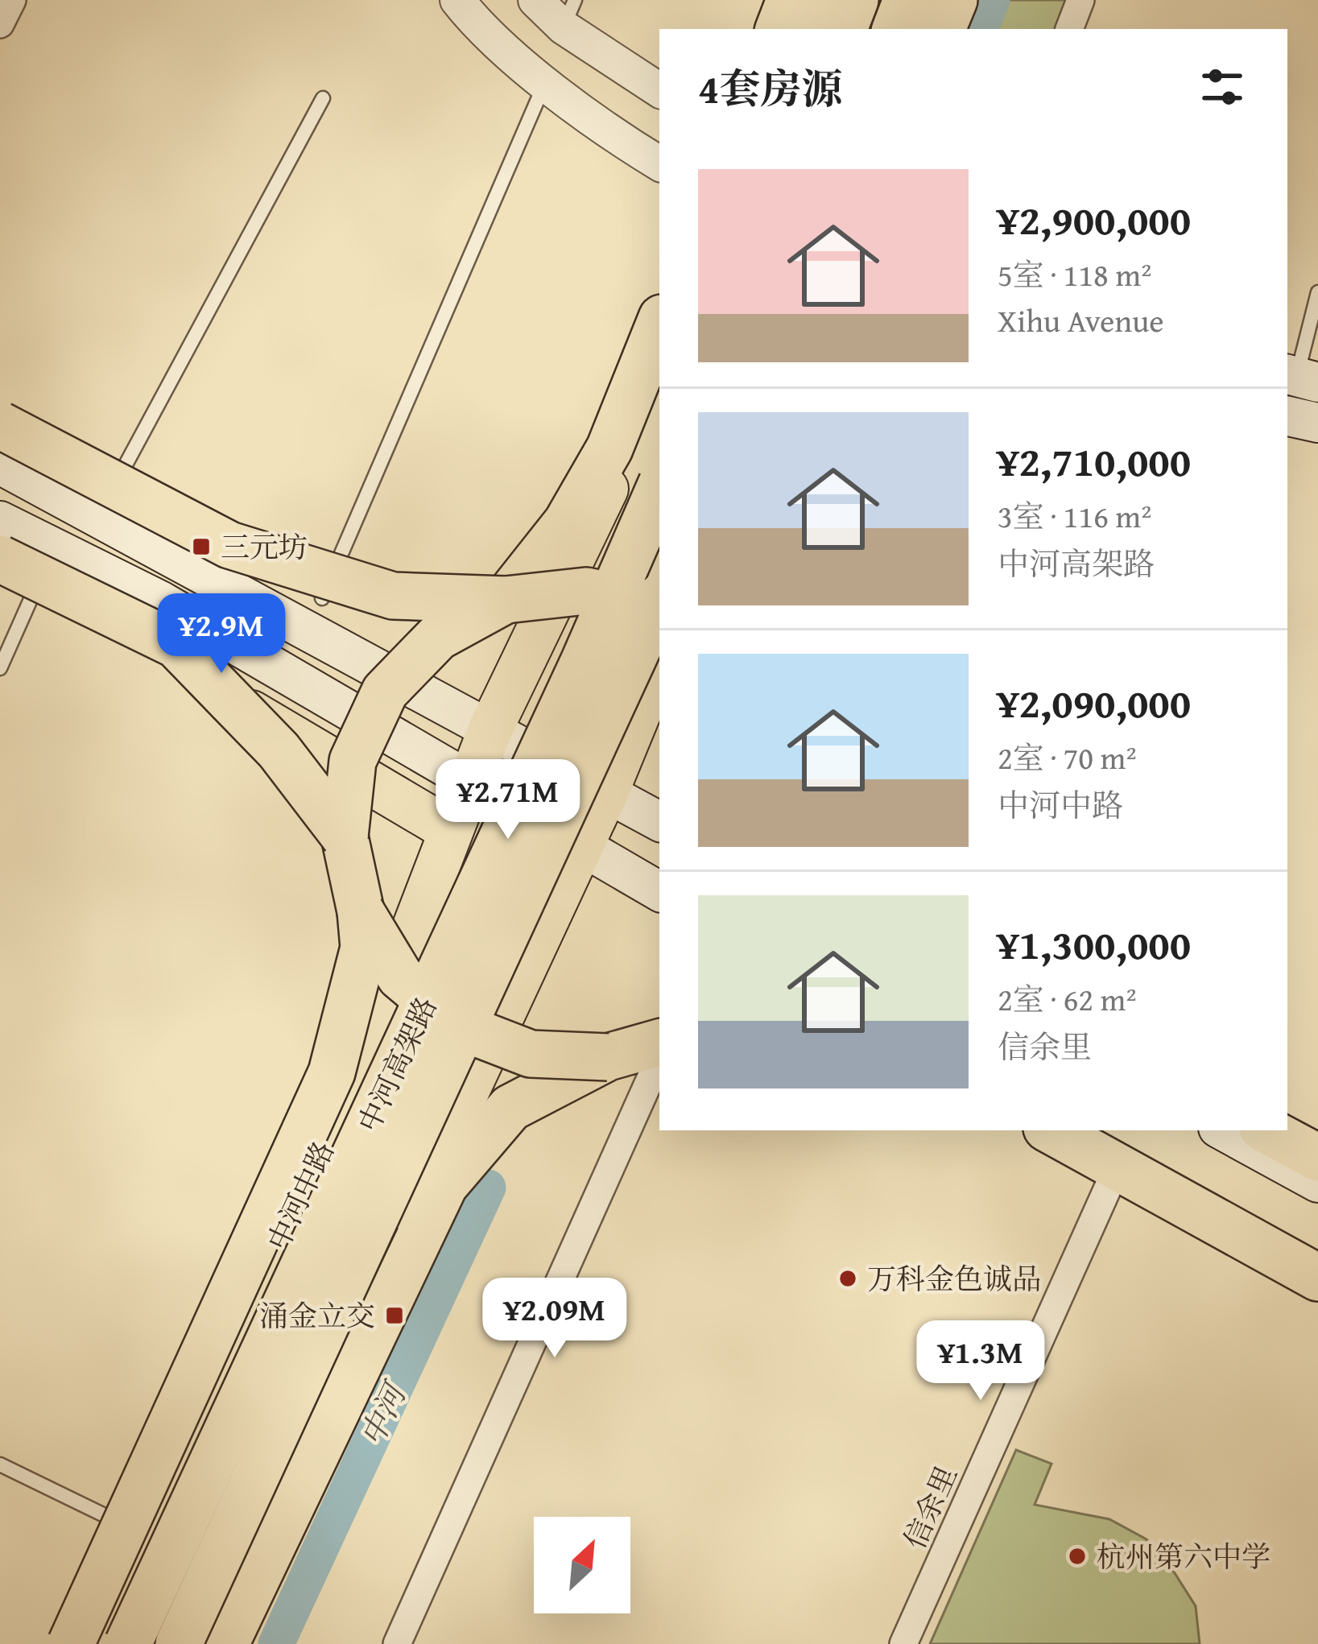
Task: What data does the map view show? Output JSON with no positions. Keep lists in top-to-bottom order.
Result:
{
  "streets": {
    "highway": ["中河高架路"],
    "main road": ["中河中路"],
    "street": ["信余里"]
  },
  "water": ["中河"],
  "places": {
    "transit": ["三元坊", "涌金立交"],
    "other": ["万科金色诚品", "杭州第六中学"]
  },
  "north": "top right",
  "page": {
    "heading": "4套房源",
    "list": [
      {
        "name": "¥2,900,000",
        "note": "5室 · 118 m² · Xihu Avenue"
      },
      {
        "name": "¥2,710,000",
        "note": "3室 · 116 m² · 中河高架路"
      },
      {
        "name": "¥2,090,000",
        "note": "2室 · 70 m² · 中河中路"
      },
      {
        "name": "¥1,300,000",
        "note": "2室 · 62 m² · 信余里"
      }
    ],
    "price": [
      "¥2.9M",
      "¥2.71M",
      "¥2.09M",
      "¥1.3M"
    ]
  }
}
